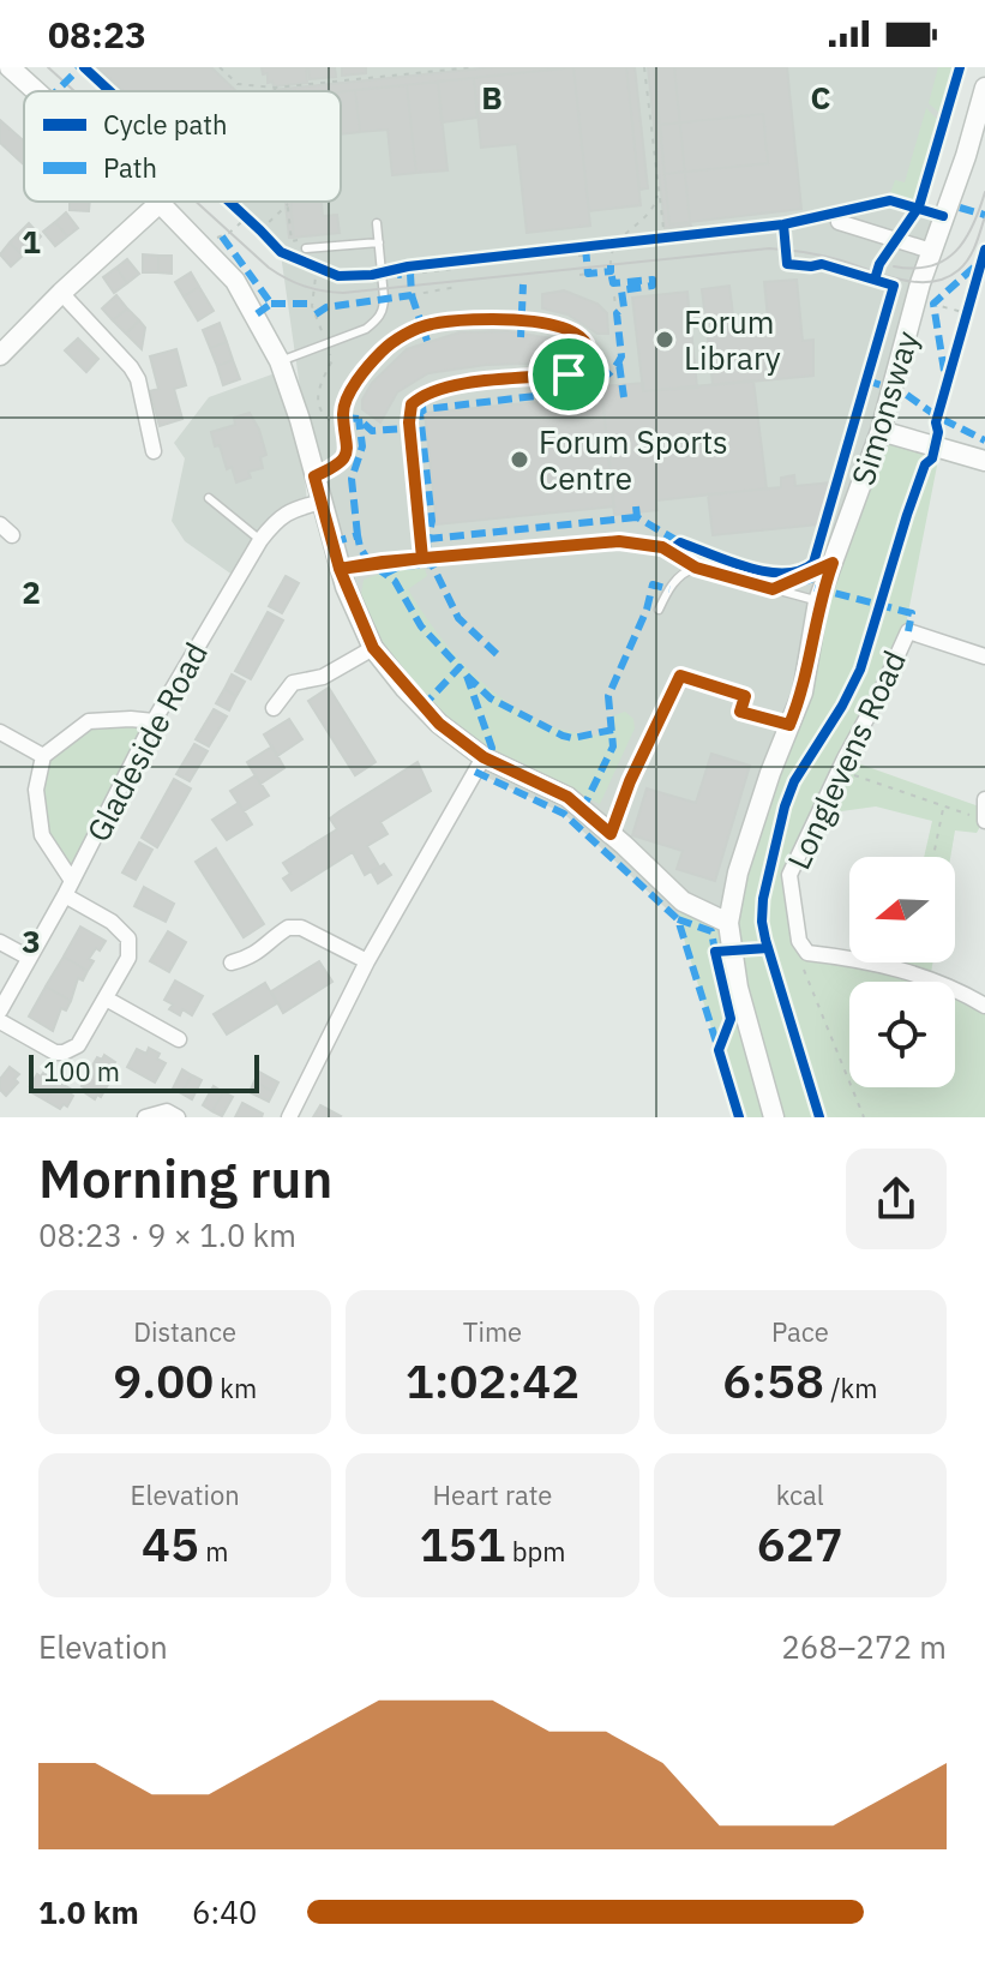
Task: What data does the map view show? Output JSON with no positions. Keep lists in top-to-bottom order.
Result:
{
  "streets": {
    "street": ["Simonsway", "Gladeside Road", "Longlevens Road"]
  },
  "places": ["Forum Library", "Forum Sports Centre"],
  "legend": ["Cycle path", "Path"],
  "scale_bar": "100 m",
  "north": "left",
  "page": {
    "status": "08:23",
    "scale": "100 m",
    "heading": ["Morning run", "08:23 · 9 × 1.0 km"],
    "stats": [
      ["Distance", "9.00 km"],
      ["Time", "1:02:42"],
      ["Pace", "6:58 /km"],
      ["Elevation", "45 m"],
      ["Heart rate", "151 bpm"],
      ["kcal", "627"]
    ],
    "chart": ["Elevation", "268–272 m"],
    "list": [
      {
        "name": "1.0 km",
        "note": "6:40"
      }
    ]
  },
  "grid": {
    "columns": ["B", "C"],
    "rows": ["1", "2", "3"]
  }
}
